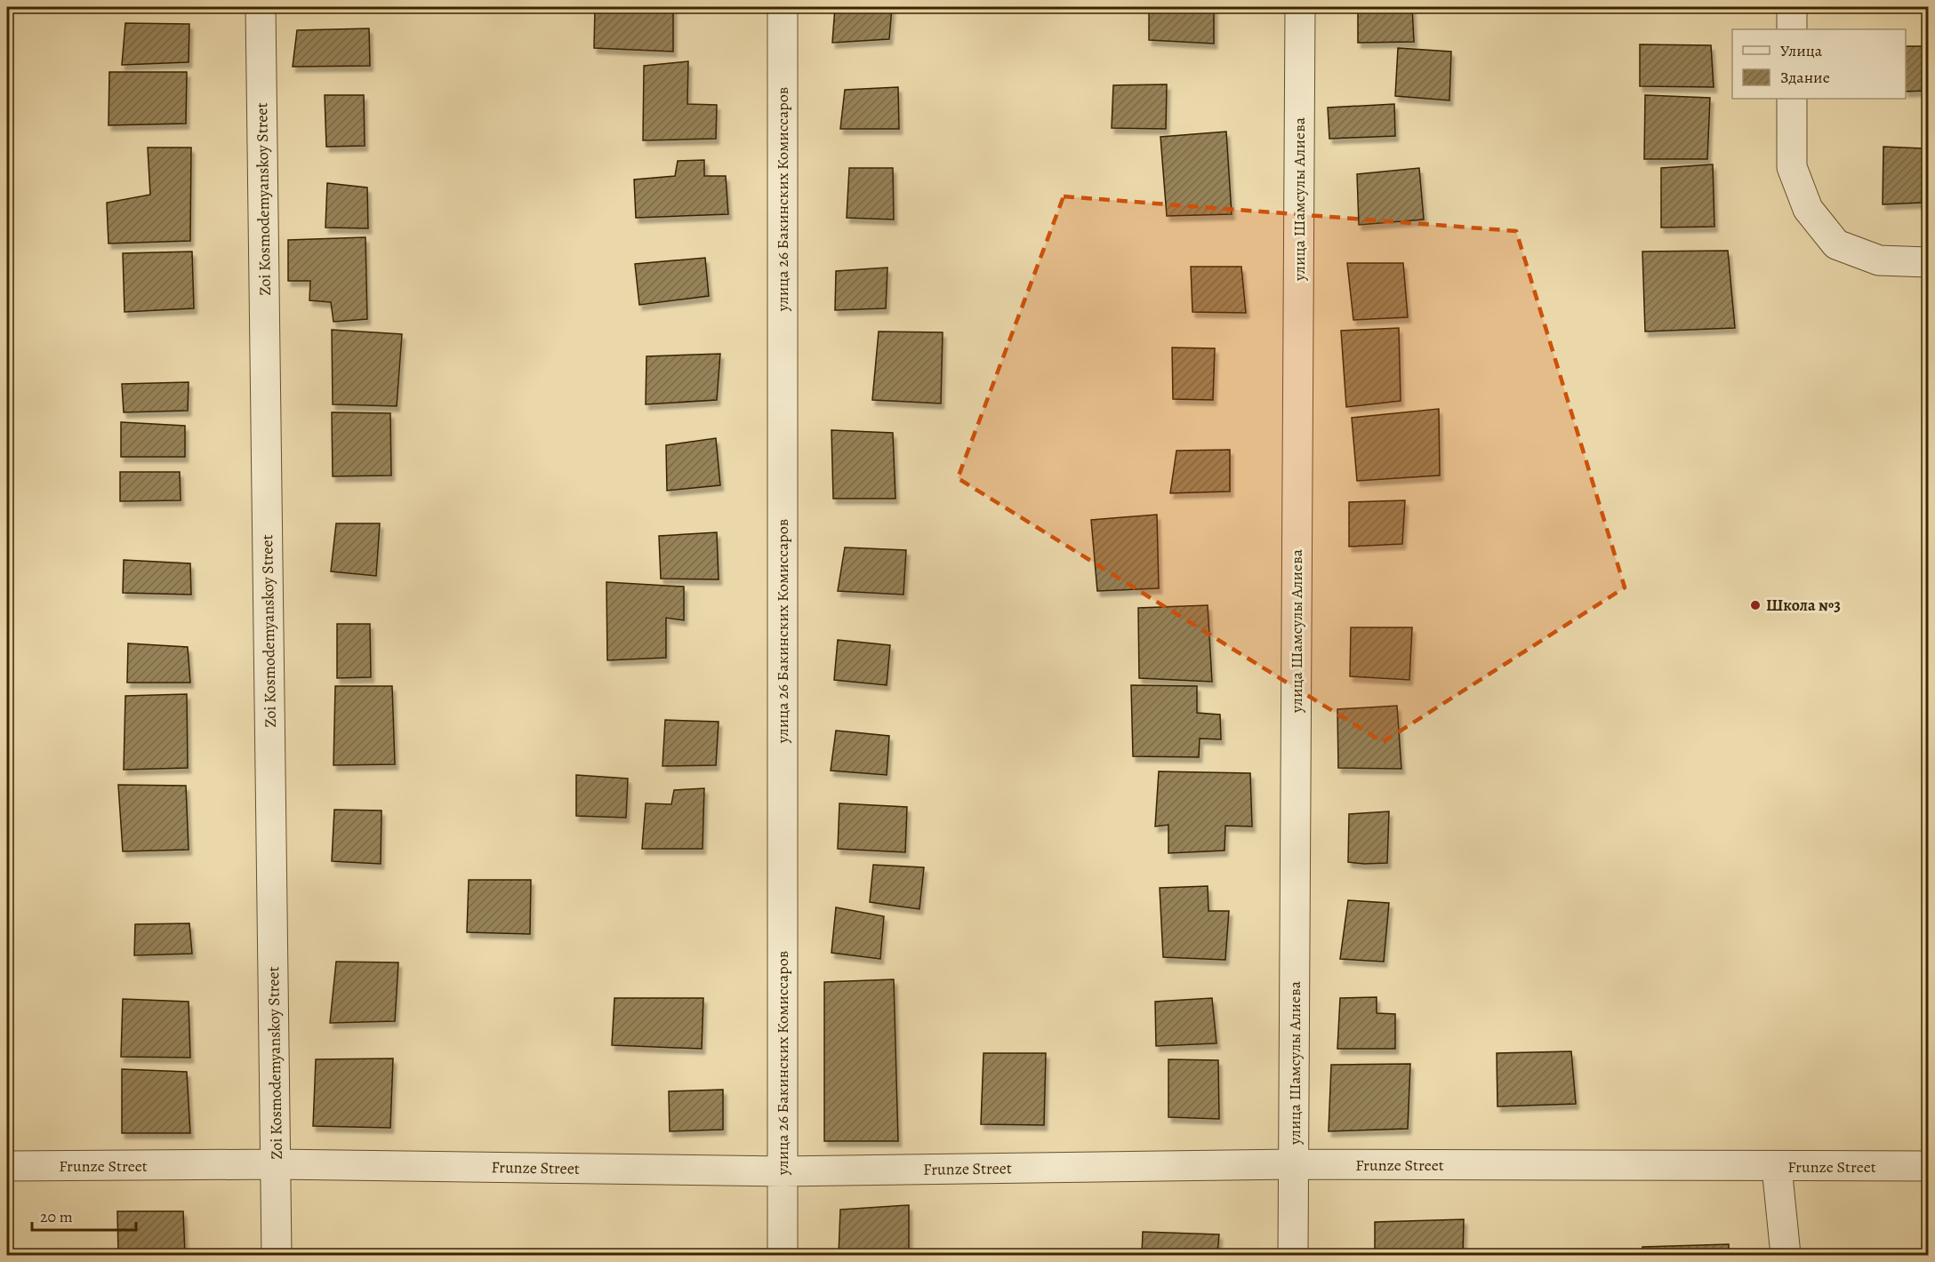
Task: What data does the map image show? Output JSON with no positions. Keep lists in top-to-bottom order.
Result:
{
  "streets": {
    "street": [
      "Zoi Kosmodemyanskoy Street",
      "улица 26 Бакинских Комиссаров",
      "улица Шамсулы Алиева",
      "Frunze Street"
    ]
  },
  "crossings": [
    ["Zoi Kosmodemyanskoy Street", "Frunze Street"],
    ["улица 26 Бакинских Комиссаров", "Frunze Street"],
    ["улица Шамсулы Алиева", "Frunze Street"]
  ],
  "places": ["Школа №3"],
  "legend": ["Улица", "Здание"],
  "scale_bar": "20 m"
}
